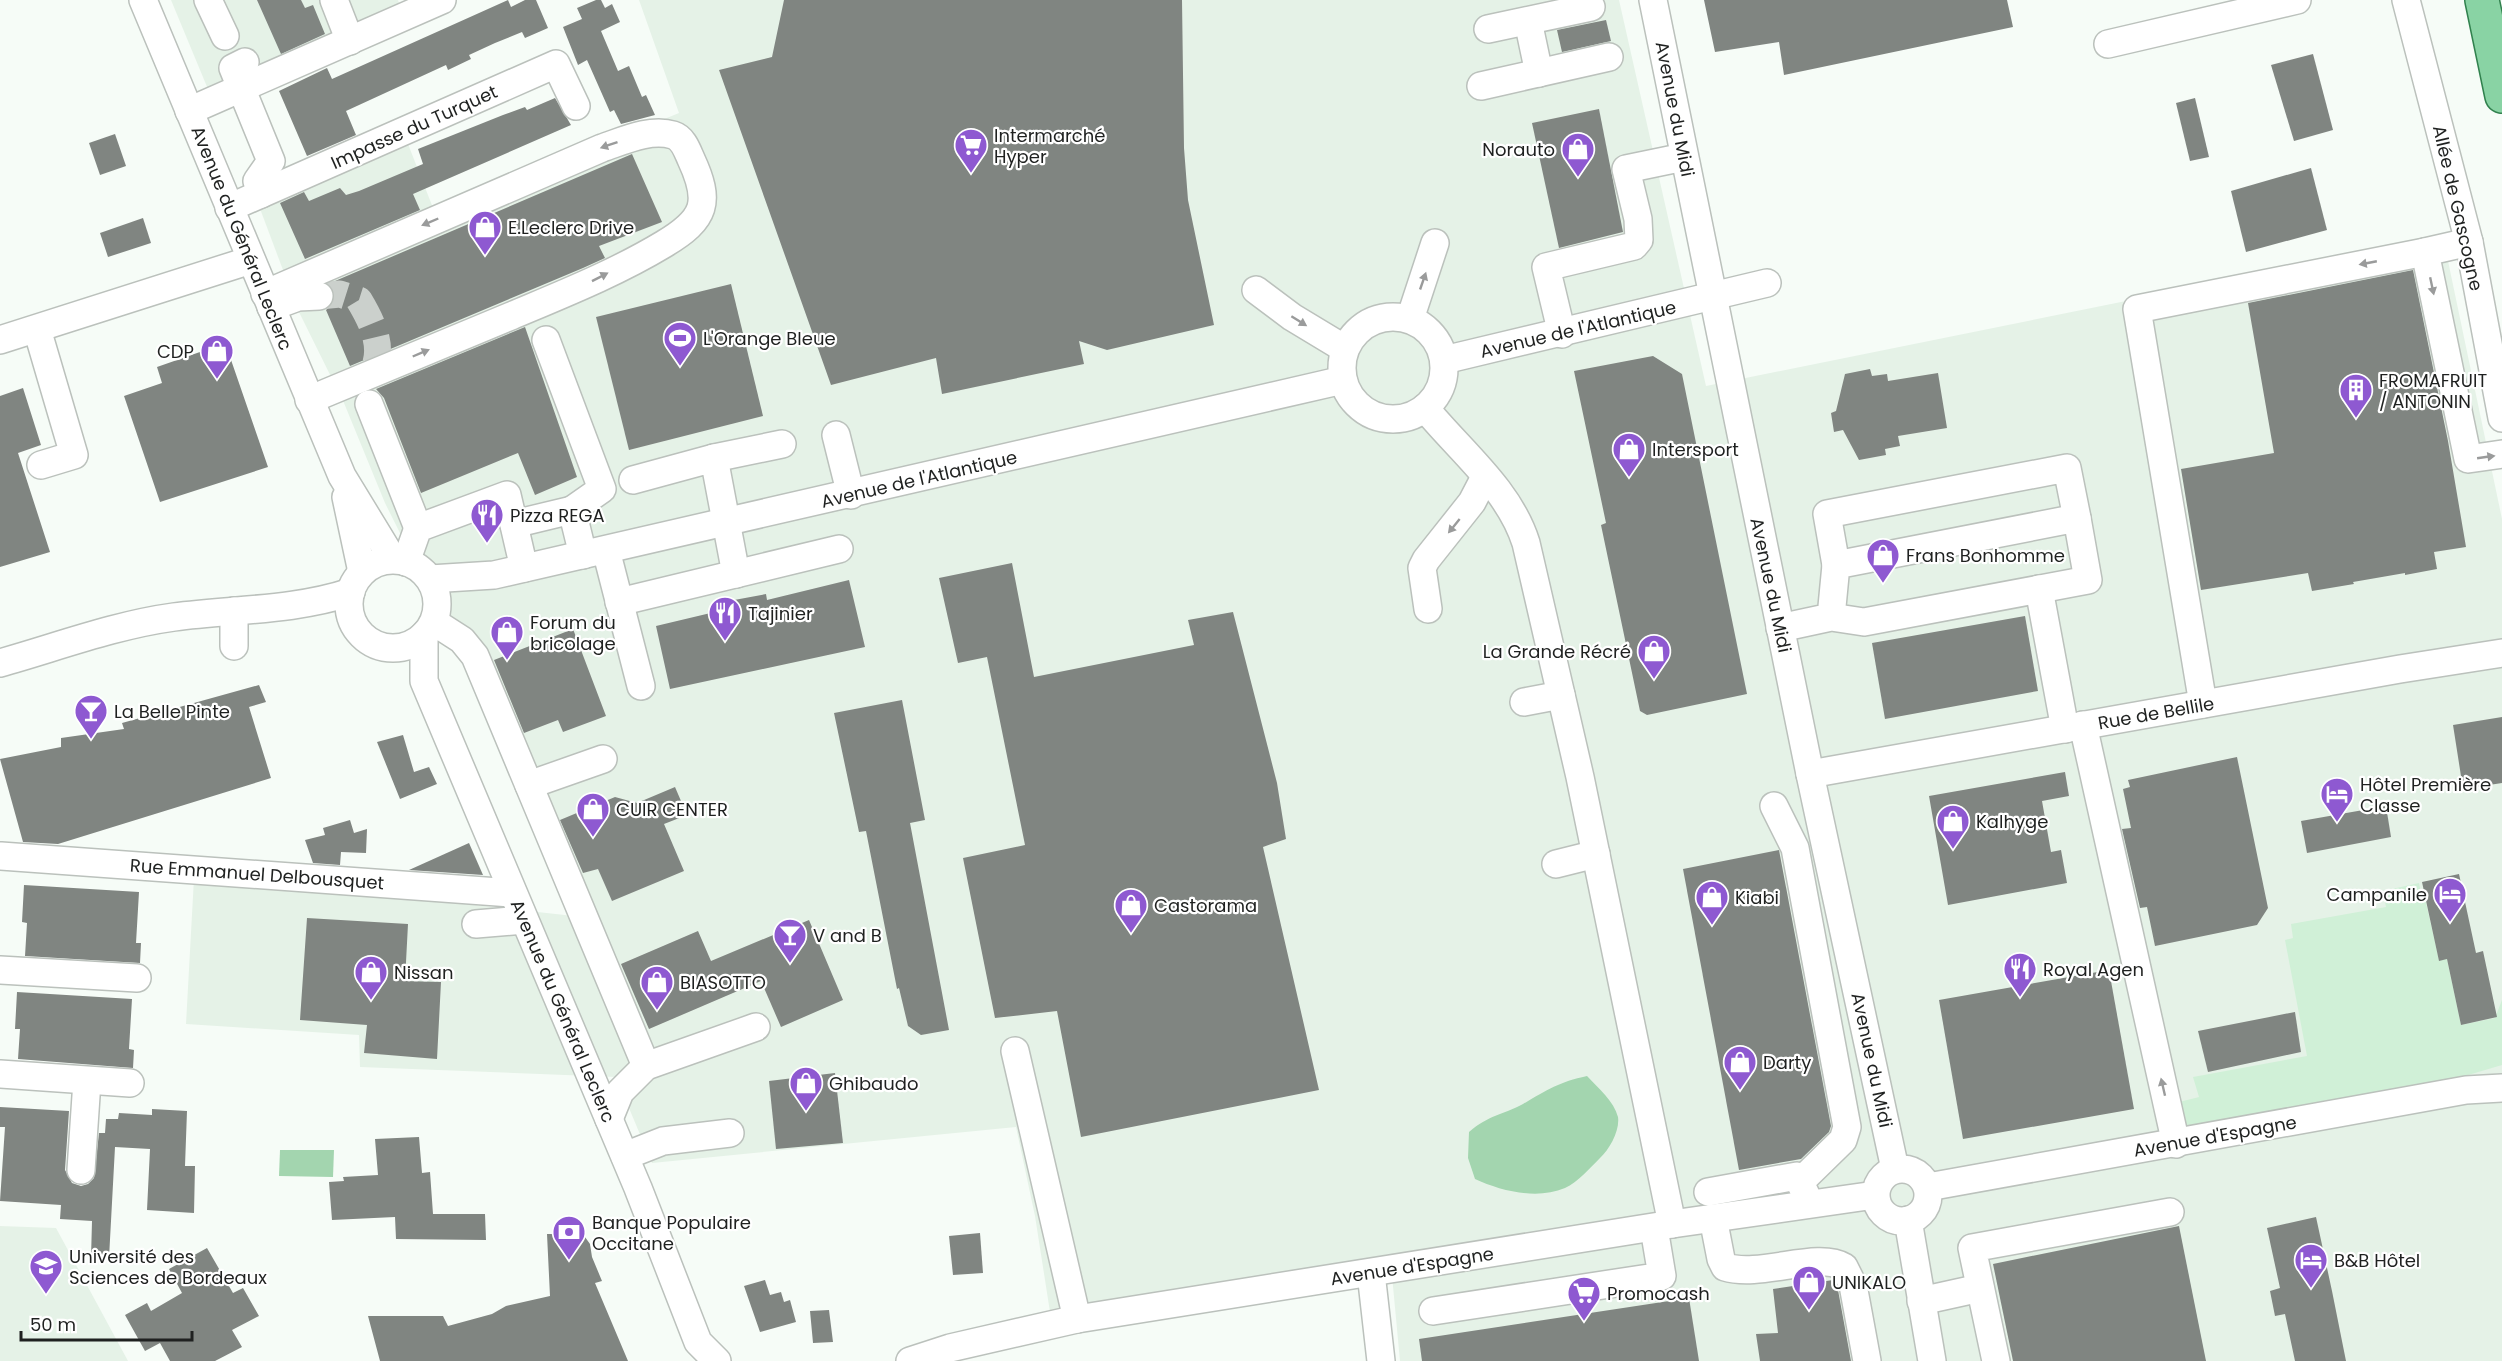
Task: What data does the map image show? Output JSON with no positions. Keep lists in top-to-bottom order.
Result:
{
  "streets": {
    "street": [
      "Avenue du Midi",
      "Impasse du Turquet",
      "Allée de Gascogne",
      "Avenue du Général Leclerc",
      "Avenue de l'Atlantique",
      "Rue de Bellile",
      "Rue Emmanuel Delbousquet",
      "Avenue d'Espagne"
    ]
  },
  "crossings": [
    ["Avenue du Midi", "Avenue de l'Atlantique"],
    ["Avenue du Midi", "Rue de Bellile"],
    ["Avenue du Midi", "Avenue d'Espagne"],
    ["Impasse du Turquet", "Avenue du Général Leclerc"],
    ["Avenue du Général Leclerc", "Avenue de l'Atlantique"],
    ["Avenue du Général Leclerc", "Rue Emmanuel Delbousquet"]
  ],
  "places": {
    "supermarket": ["Intermarché Hyper", "Promocash"],
    "shop": [
      "Norauto",
      "E.Leclerc Drive",
      "CDP",
      "Intersport",
      "Frans Bonhomme",
      "Forum du bricolage",
      "La Grande Récré",
      "CUIR CENTER",
      "Kalhyge",
      "Kiabi",
      "Castorama",
      "Nissan",
      "BIASOTTO",
      "Darty",
      "Ghibaudo",
      "UNIKALO"
    ],
    "sports": ["L'Orange Bleue"],
    "building": ["FROMAFRUIT / ANTONIN"],
    "restaurant": ["Pizza REGA", "Tajinier", "Royal Agen"],
    "bar": ["La Belle Pinte", "V and B"],
    "hotel": ["Hôtel Première Classe", "Campanile", "B&B Hôtel"],
    "bank": ["Banque Populaire Occitane"],
    "school or university": ["Université des Sciences de Bordeaux"]
  },
  "scale_bar": "50 m"
}
